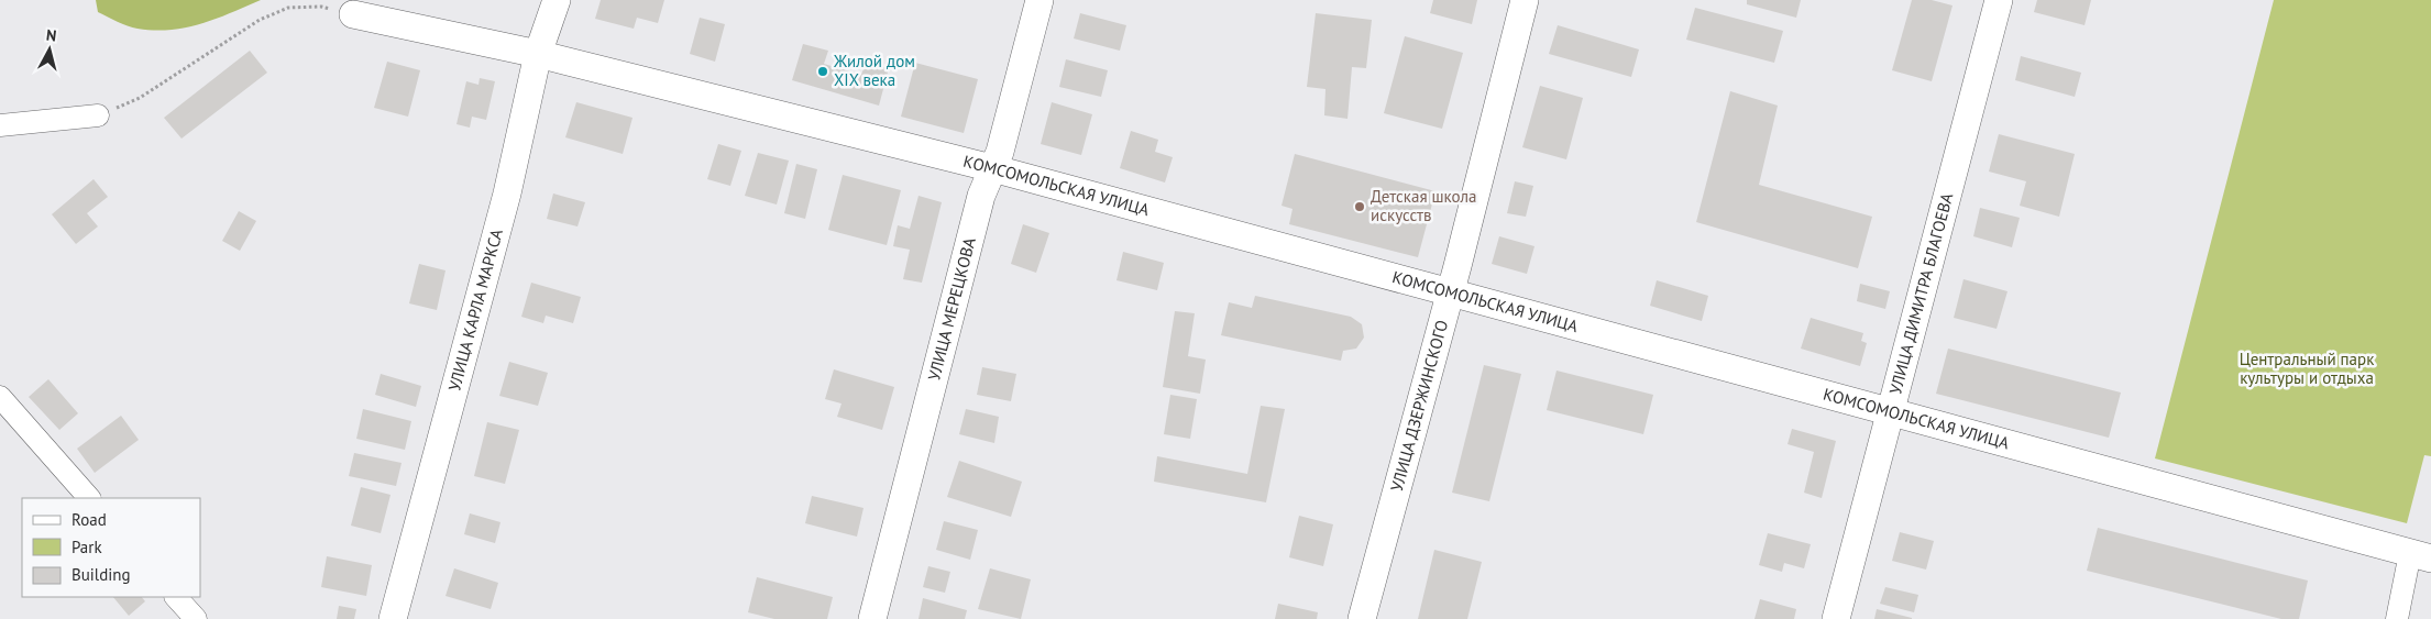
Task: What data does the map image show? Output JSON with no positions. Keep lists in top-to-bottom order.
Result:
{
  "streets": {
    "street": [
      "КОМСОМОЛЬСКАЯ УЛИЦА",
      "УЛИЦА ДИМИТРА БЛАГОЕВА",
      "УЛИЦА МЕРЕЦКОВА",
      "УЛИЦА КАРЛА МАРКСА",
      "УЛИЦА ДЗЕРЖИНСКОГО"
    ]
  },
  "crossings": [
    ["КОМСОМОЛЬСКАЯ УЛИЦА", "УЛИЦА ДИМИТРА БЛАГОЕВА"],
    ["КОМСОМОЛЬСКАЯ УЛИЦА", "УЛИЦА МЕРЕЦКОВА"],
    ["КОМСОМОЛЬСКАЯ УЛИЦА", "УЛИЦА КАРЛА МАРКСА"],
    ["КОМСОМОЛЬСКАЯ УЛИЦА", "УЛИЦА ДЗЕРЖИНСКОГО"]
  ],
  "parks": ["Центральный парк культуры и отдыха"],
  "places": ["Жилой дом XIX века", "Детская школа искусств"],
  "legend": ["Road", "Park", "Building"],
  "north": "top"
}
